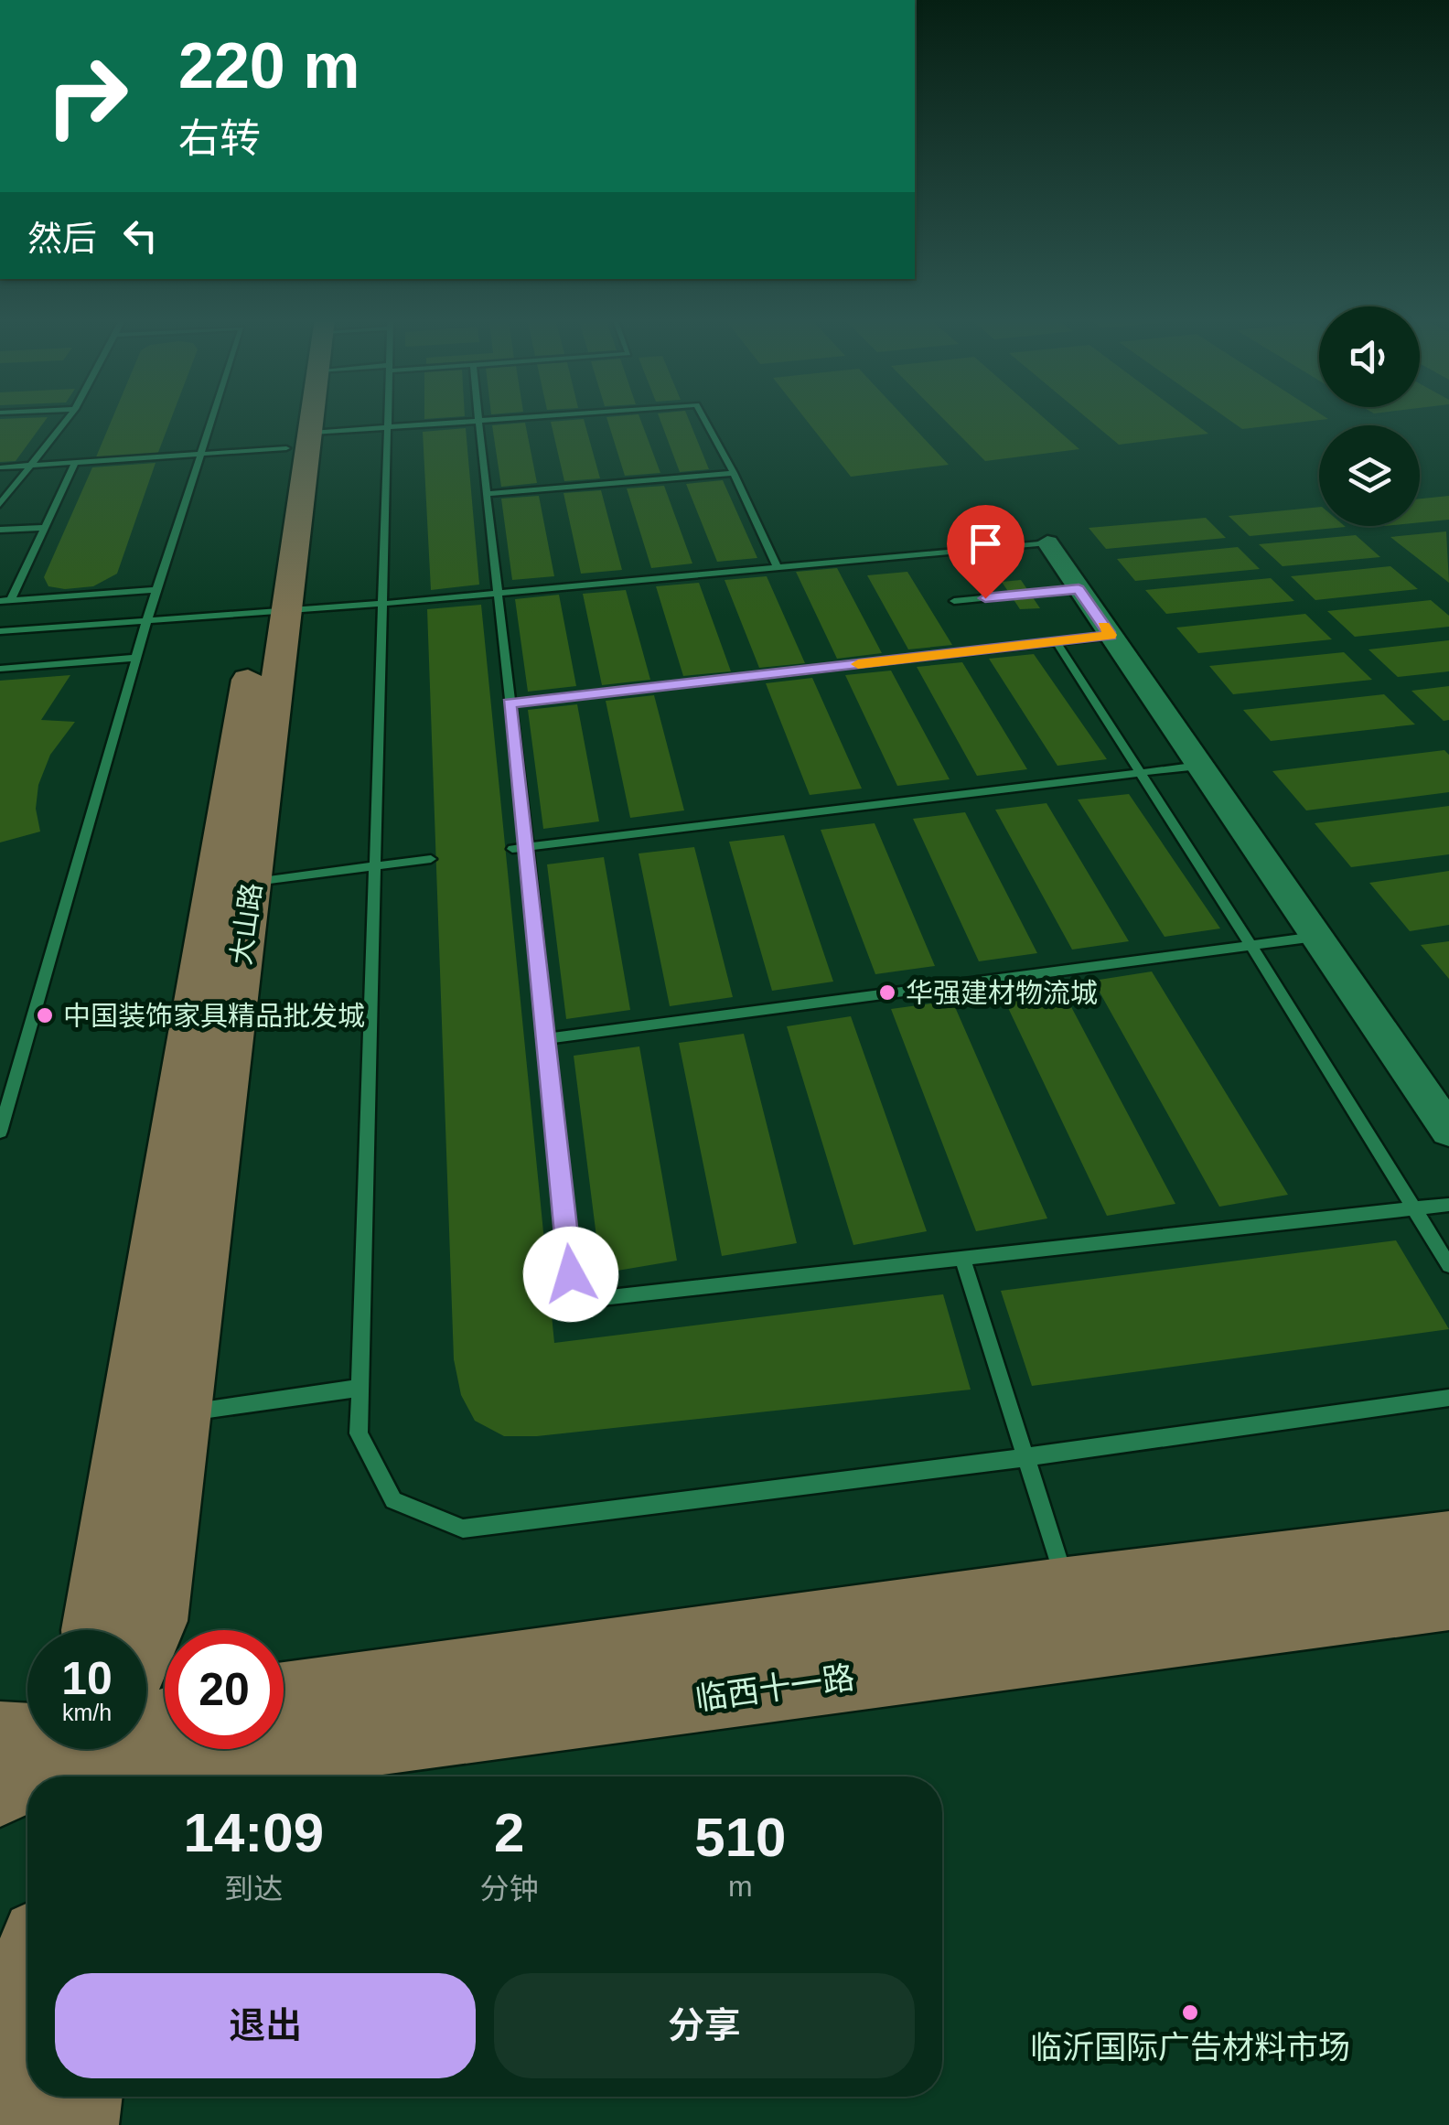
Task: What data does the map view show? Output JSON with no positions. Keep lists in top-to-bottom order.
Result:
{
  "streets": {
    "main road": ["大山路", "临西十一路"]
  },
  "places": ["华强建材物流城", "中国装饰家具精品批发城", "临沂国际广告材料市场"],
  "page": {
    "turn": ["220 m", "右转"],
    "then": "然后",
    "speed": "10 km/h",
    "limit": "20",
    "eta": [
      "14:09",
      "到达",
      "2",
      "分钟",
      "510",
      "m"
    ],
    "buttons": ["退出", "分享"]
  }
}
